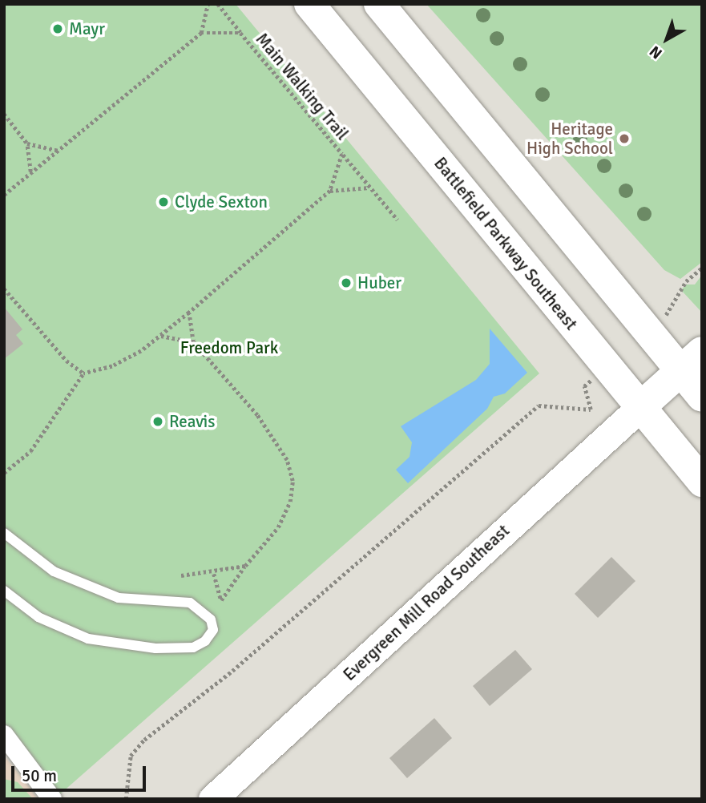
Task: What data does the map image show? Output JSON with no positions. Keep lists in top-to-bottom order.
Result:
{
  "streets": {
    "main road": ["Battlefield Parkway Southeast", "Evergreen Mill Road Southeast"],
    "path": ["Main Walking Trail"]
  },
  "crossings": [
    ["Battlefield Parkway Southeast", "Evergreen Mill Road Southeast"]
  ],
  "parks": ["Freedom Park"],
  "places": [
    "Mayr",
    "Heritage High School",
    "Clyde Sexton",
    "Huber",
    "Reavis"
  ],
  "scale_bar": "50 m",
  "north": "bottom left"
}
